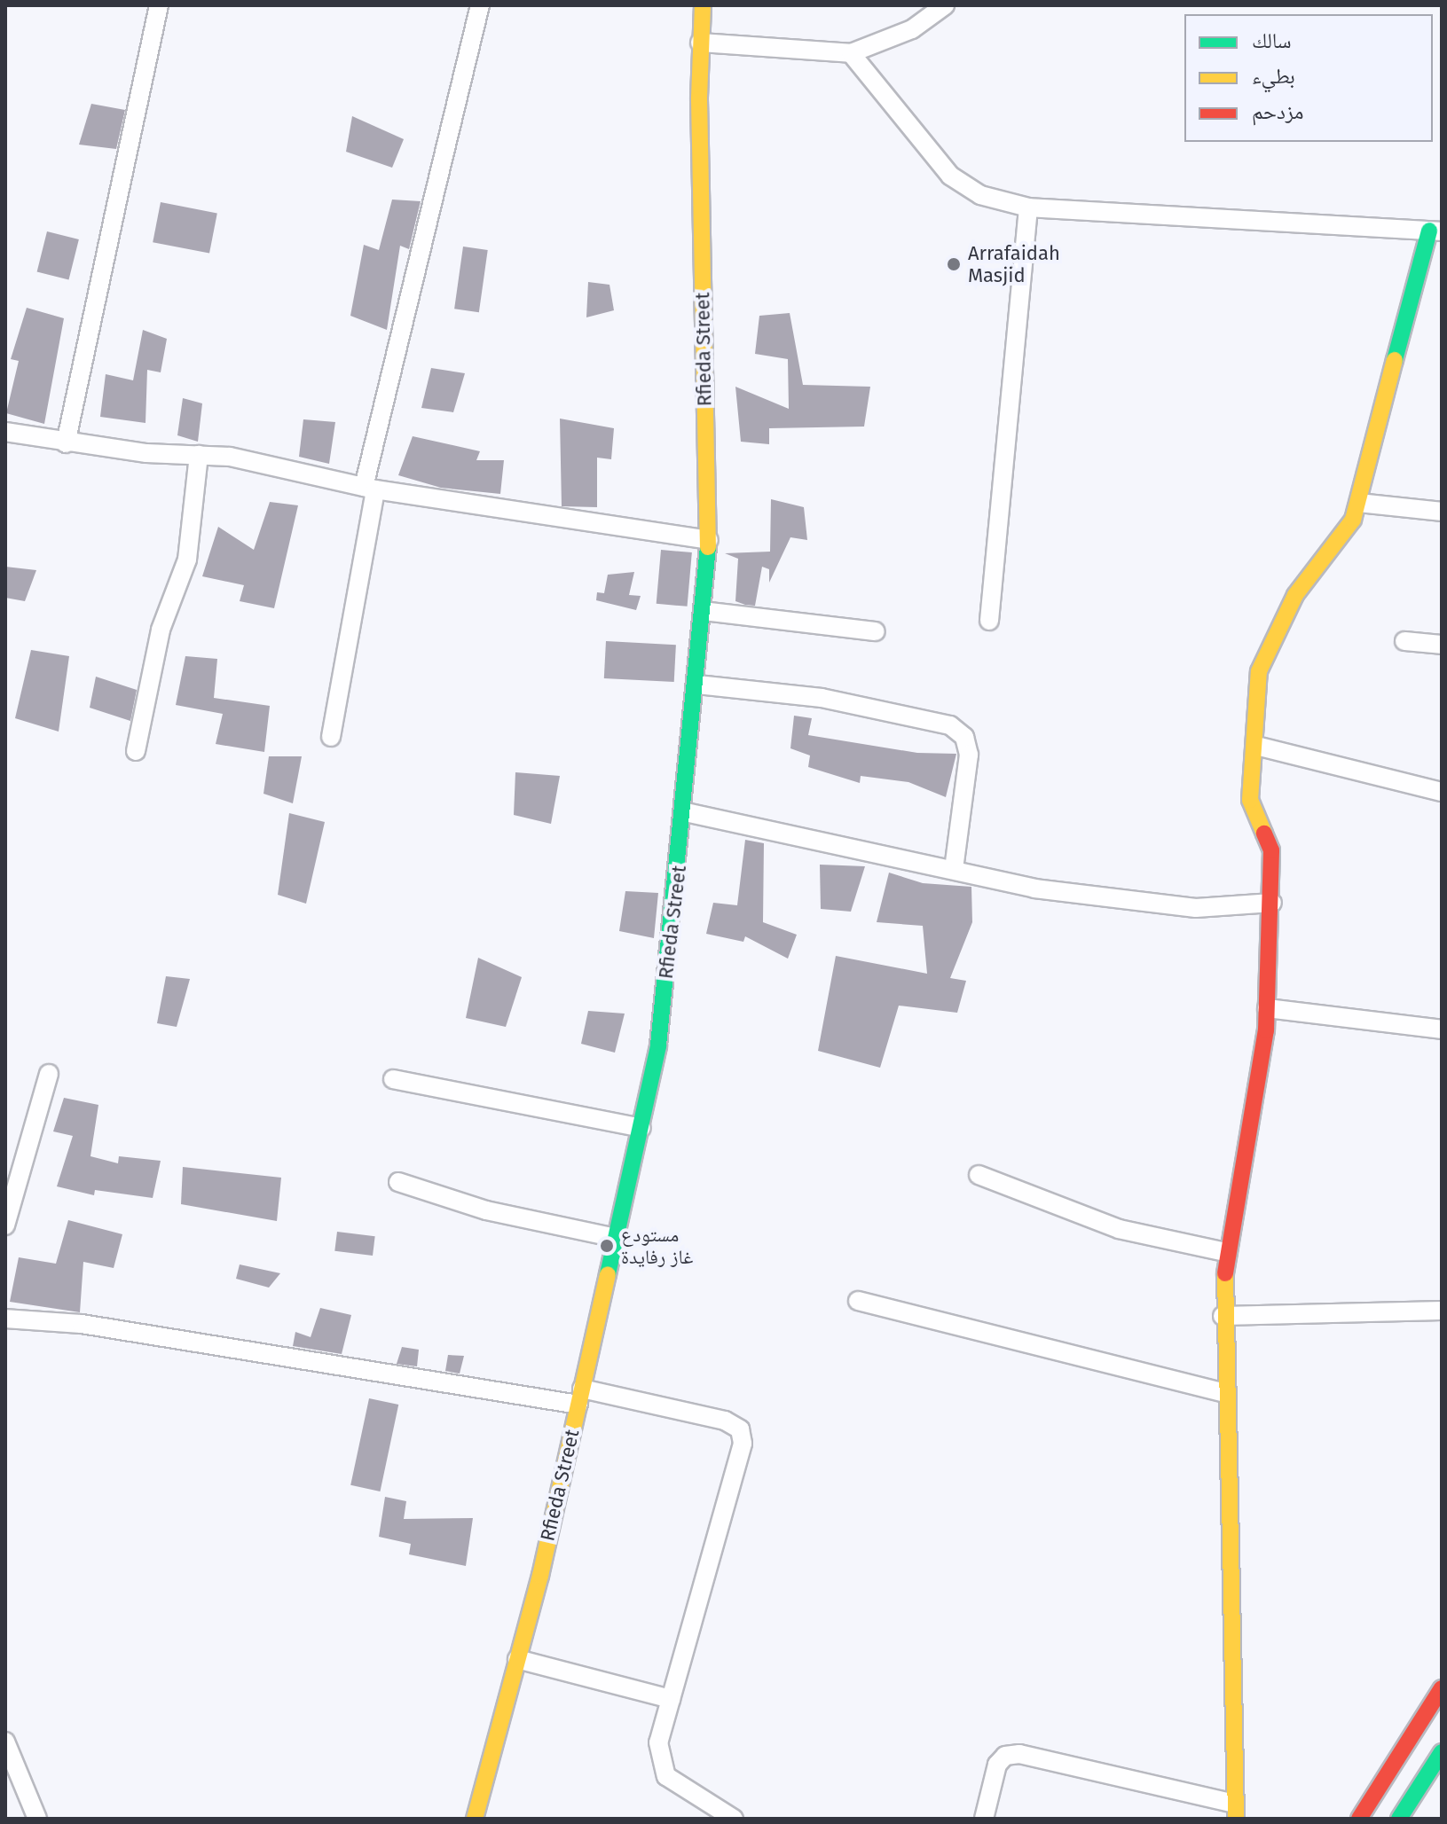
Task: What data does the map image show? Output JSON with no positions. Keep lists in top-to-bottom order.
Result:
{
  "streets": {
    "street": ["Rfieda Street"]
  },
  "places": ["Arrafaidah Masjid", "مستودع غاز رفايدة"],
  "legend": ["سالك", "بطيء", "مزدحم"]
}
